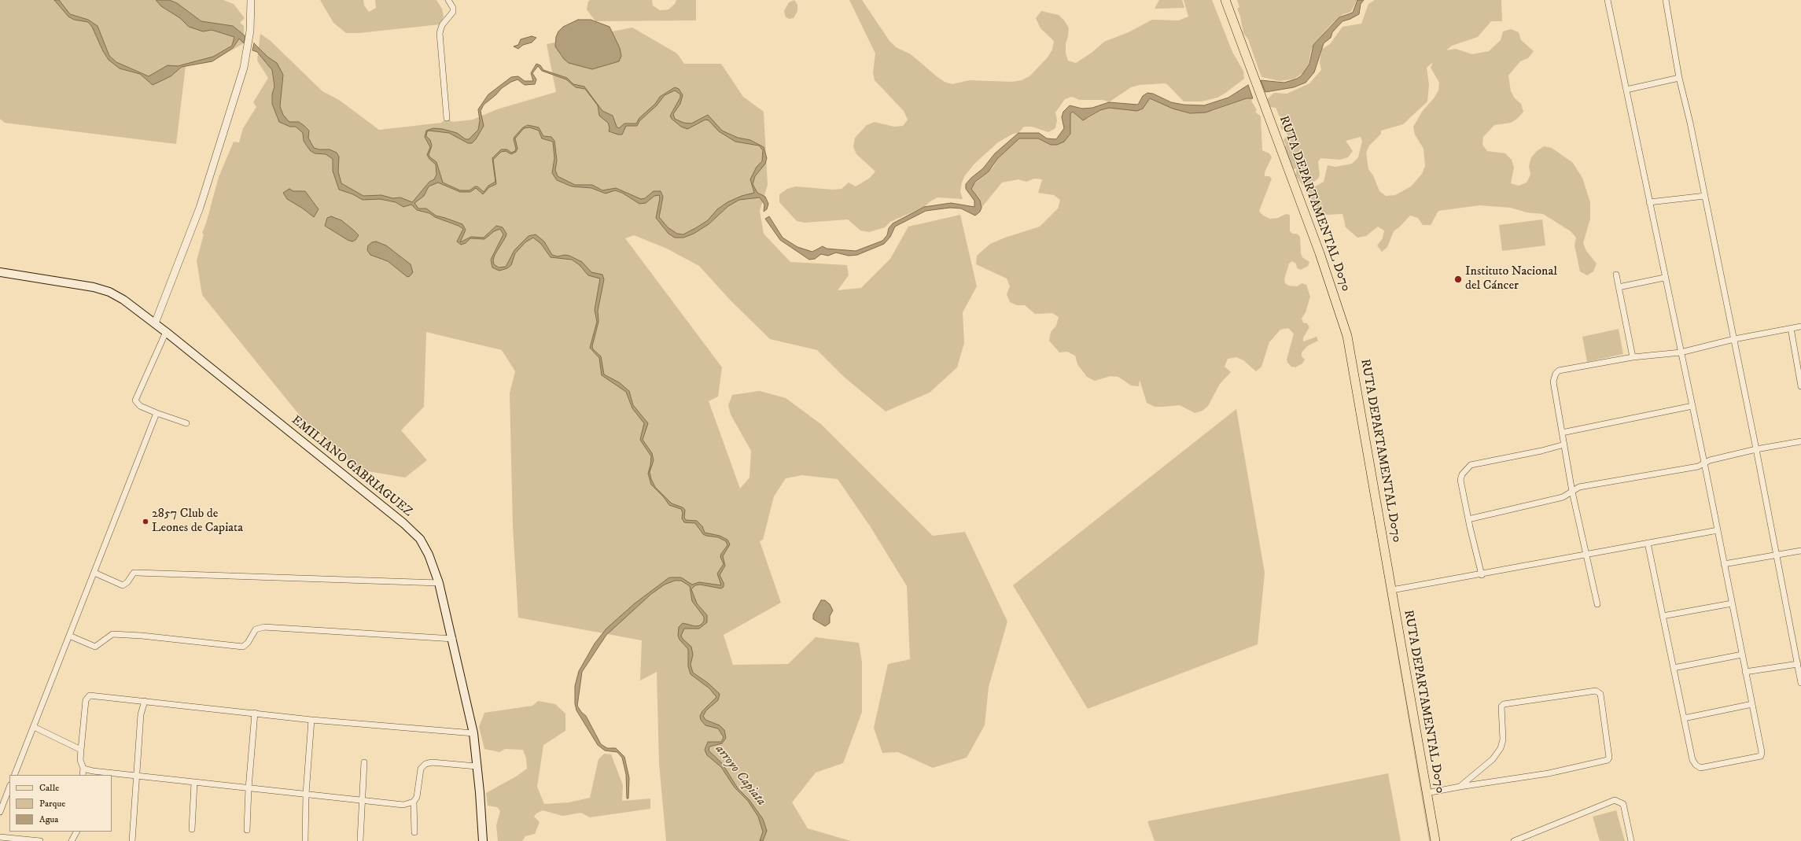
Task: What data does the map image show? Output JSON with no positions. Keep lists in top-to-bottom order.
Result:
{
  "streets": {
    "main road": ["RUTA DEPARTAMENTAL D070", "EMILIANO GABRIAGUEZ"]
  },
  "water": ["arroyo Capiata"],
  "places": ["Instituto Nacional del Cáncer", "2857 Club de Leones de Capiata"],
  "legend": ["Calle", "Parque", "Agua"]
}
